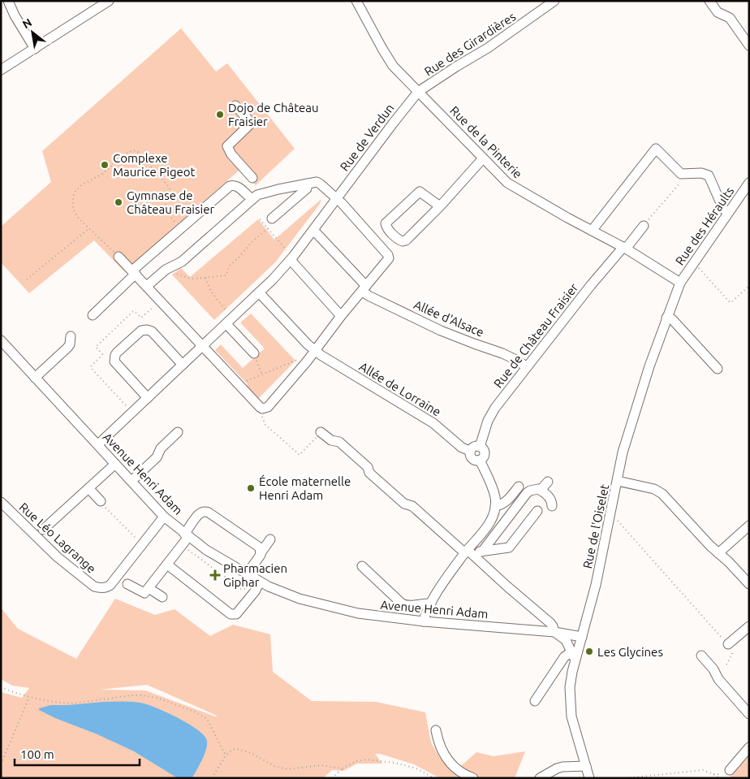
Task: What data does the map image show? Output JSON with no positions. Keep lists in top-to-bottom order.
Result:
{
  "streets": {
    "street": [
      "Rue des Girardières",
      "Rue de Verdun",
      "Rue de la Pinterie",
      "Rue des Héraults",
      "Allée d'Alsace",
      "Rue de Château Fraisier",
      "Allée de Lorraine",
      "Avenue Henri Adam",
      "Rue de l'Oiselet",
      "Rue Léo Lagrange"
    ]
  },
  "crossings": [
    ["Rue des Girardières", "Rue de Verdun"],
    ["Rue des Girardières", "Rue de la Pinterie"],
    ["Rue de Verdun", "Rue de la Pinterie"],
    ["Rue de Verdun", "Avenue Henri Adam"],
    ["Rue de la Pinterie", "Rue des Héraults"],
    ["Rue de la Pinterie", "Rue de Château Fraisier"],
    ["Rue de la Pinterie", "Rue de l'Oiselet"],
    ["Rue des Héraults", "Rue de l'Oiselet"],
    ["Allée d'Alsace", "Rue de Château Fraisier"],
    ["Rue de Château Fraisier", "Allée de Lorraine"],
    ["Avenue Henri Adam", "Rue de l'Oiselet"],
    ["Avenue Henri Adam", "Rue Léo Lagrange"]
  ],
  "places": {
    "other": [
      "Dojo de Château Fraisier",
      "Complexe Maurice Pigeot",
      "Gymnase de Château Fraisier",
      "École maternelle Henri Adam",
      "Les Glycines"
    ],
    "health": ["Pharmacien Giphar"]
  },
  "scale_bar": "100 m",
  "north": "top left"
}
